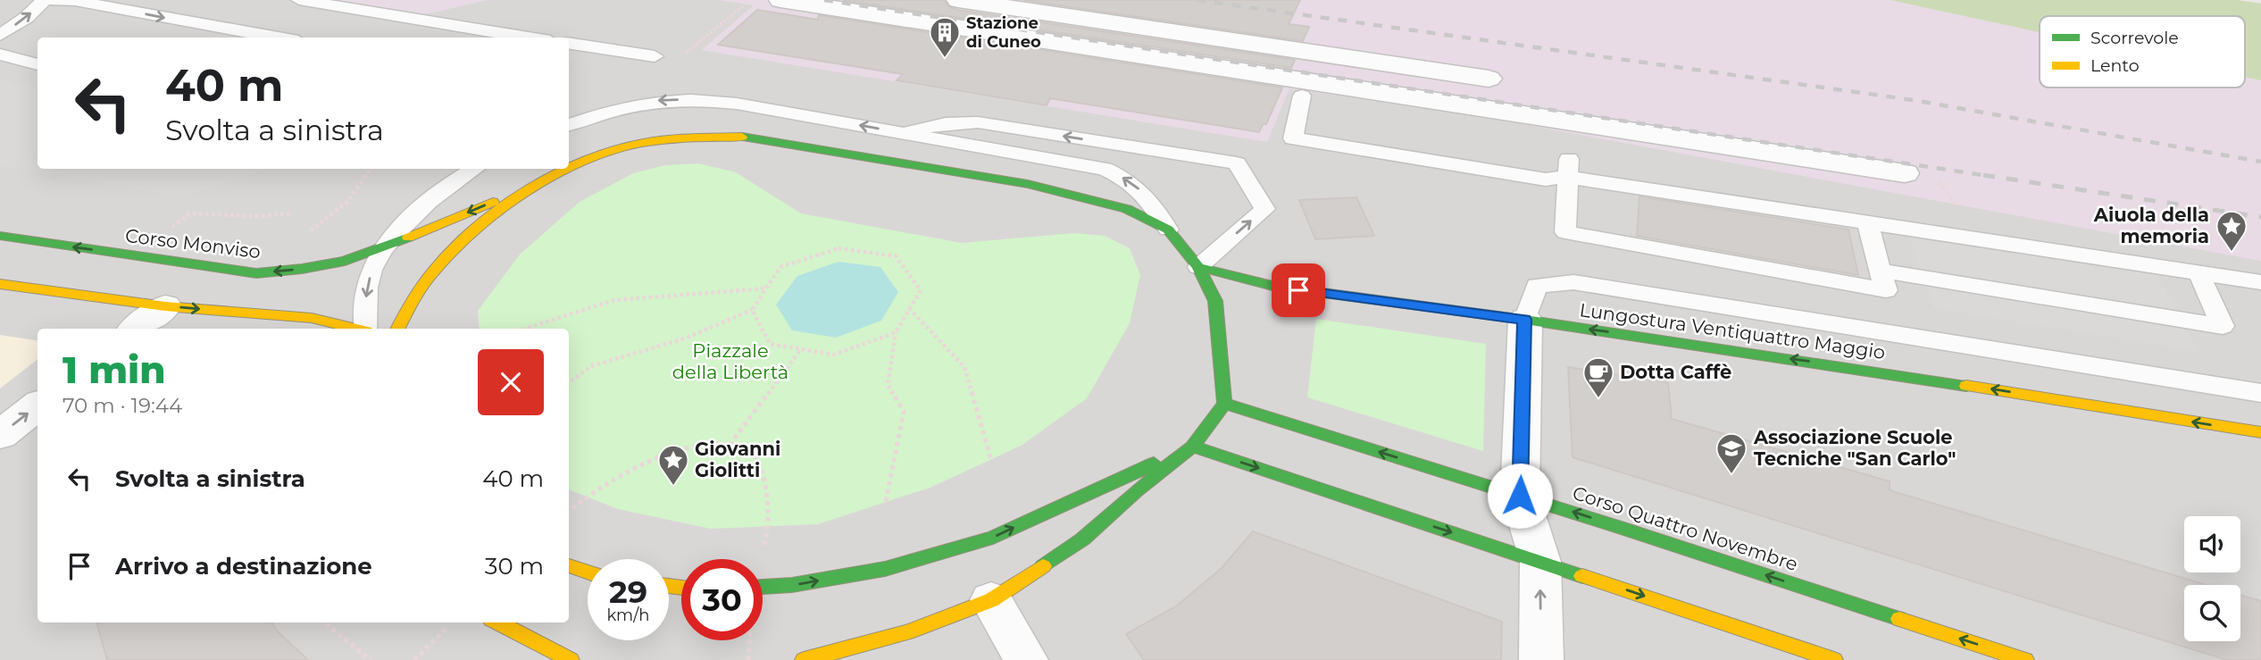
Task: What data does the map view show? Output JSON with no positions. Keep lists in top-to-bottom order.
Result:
{
  "streets": {
    "main road": ["Corso Monviso", "Lungostura Ventiquattro Maggio", "Corso Quattro Novembre"]
  },
  "one_way": ["Lungostura Ventiquattro Maggio"],
  "parks": ["Piazzale della Libertà"],
  "places": {
    "building": ["Stazione di Cuneo"],
    "place": ["Aiuola della memoria", "Giovanni Giolitti"],
    "cafe": ["Dotta Caffè"],
    "school or university": ["Associazione Scuole Tecniche \"San Carlo\""]
  },
  "legend": ["Scorrevole", "Lento"],
  "page": {
    "turn": ["40 m", "Svolta a sinistra"],
    "heading": ["1 min", "70 m · 19:44"],
    "list": [
      {
        "name": "Svolta a sinistra",
        "value": "40 m"
      },
      {
        "name": "Arrivo a destinazione",
        "value": "30 m"
      }
    ],
    "speed": "29 km/h",
    "limit": "30"
  }
}
